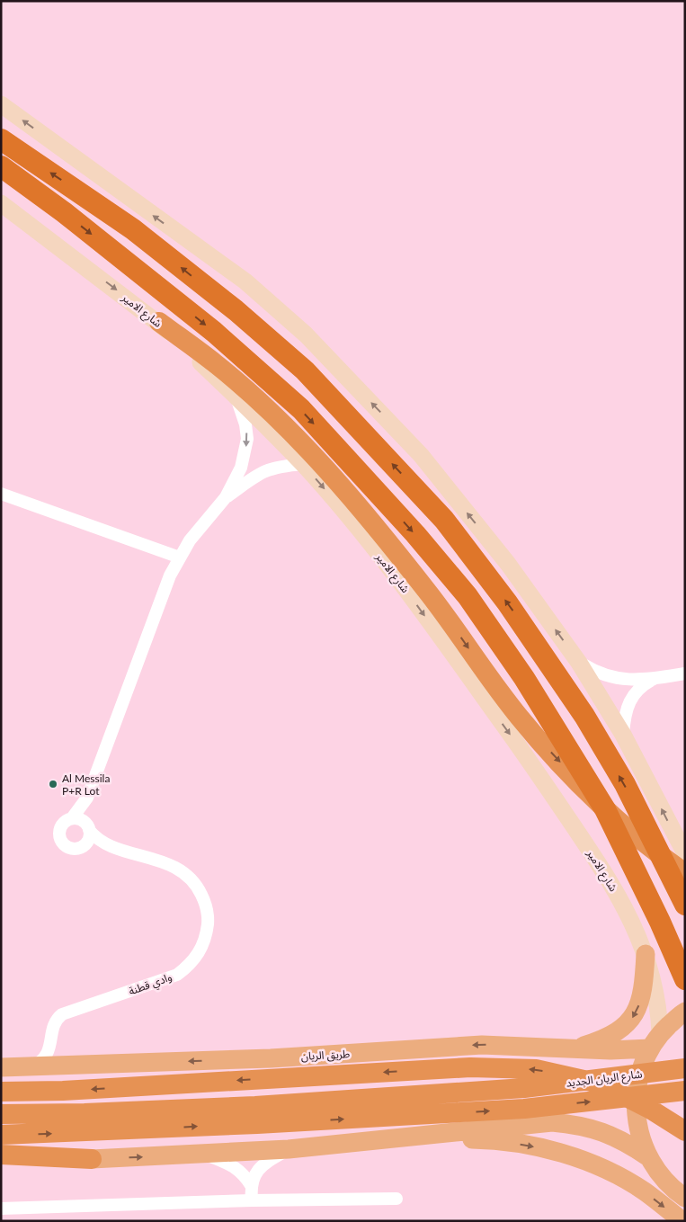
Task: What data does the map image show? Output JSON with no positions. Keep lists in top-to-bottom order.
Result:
{
  "streets": {
    "highway": ["شارع الريان الجديد"],
    "main road": ["شارع الامير", "طريق الريان"],
    "street": ["وادي قطنة"]
  },
  "crossings": [
    ["شارع الامير", "طريق الريان"],
    ["وادي قطنة", "طريق الريان"]
  ],
  "places": ["Al Messila P+R Lot"]
}
